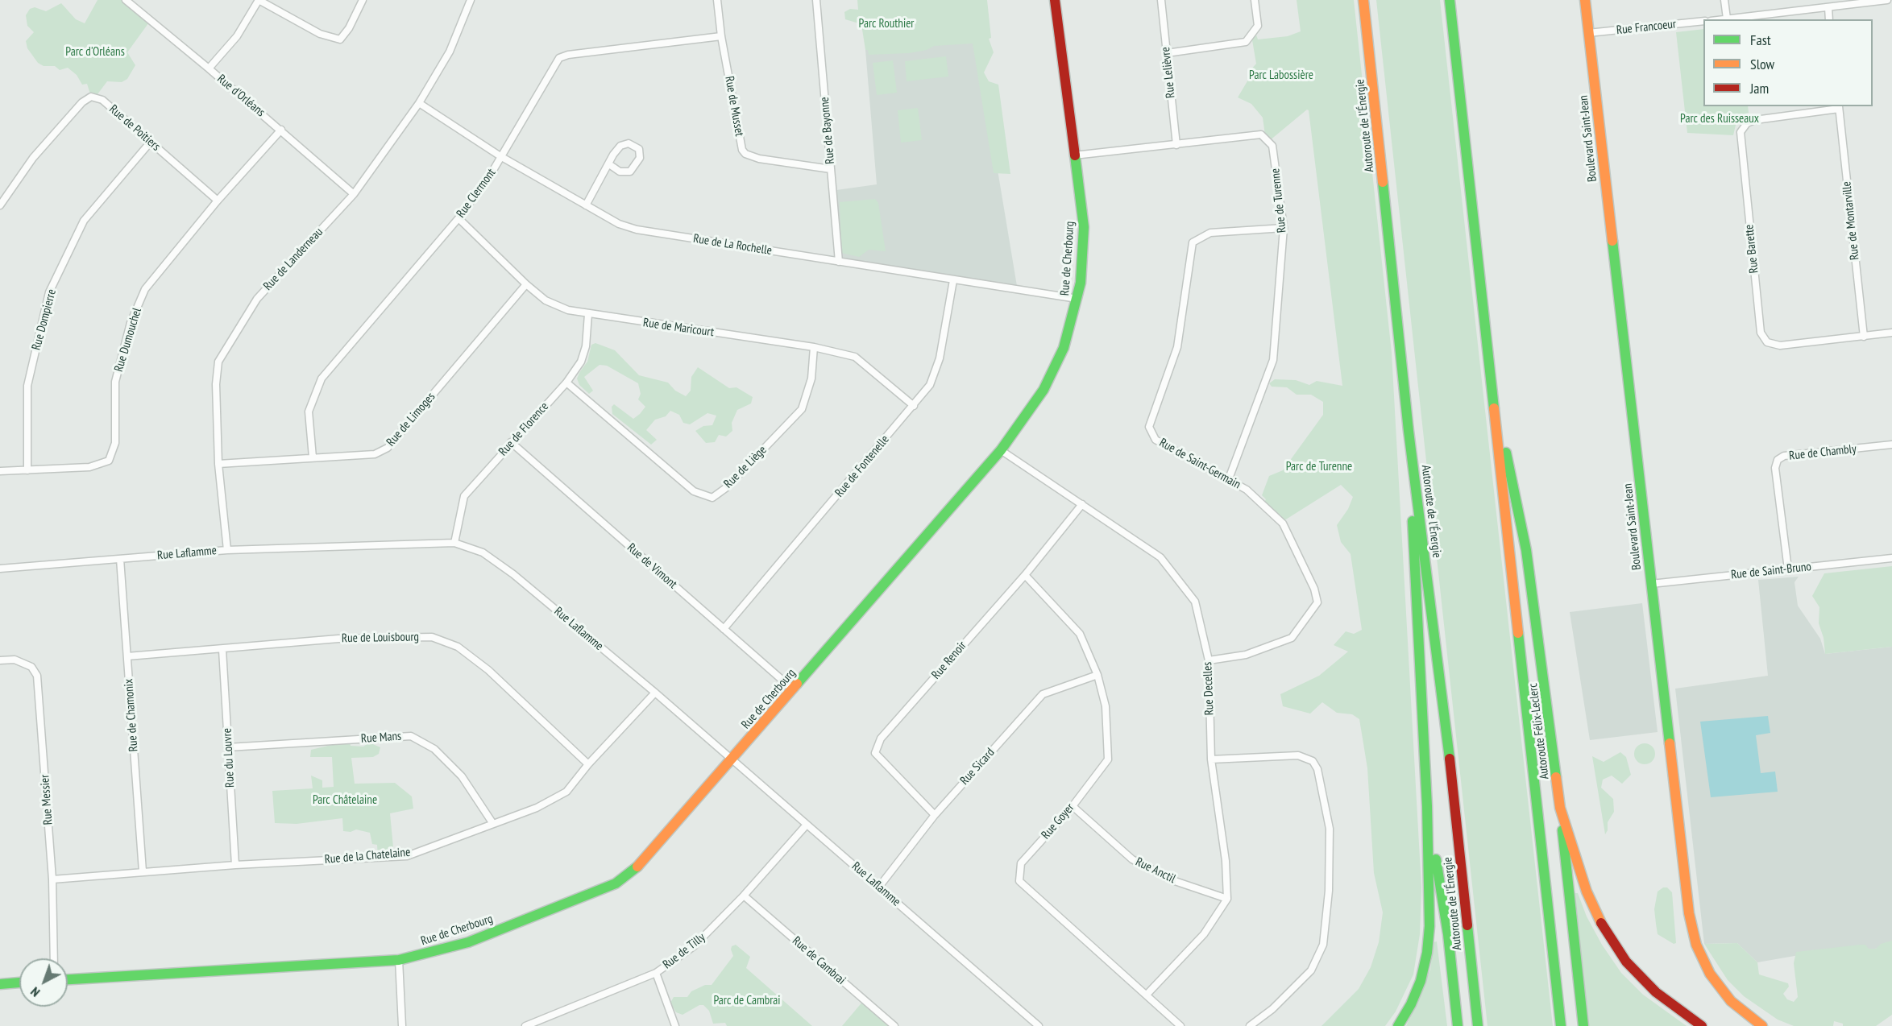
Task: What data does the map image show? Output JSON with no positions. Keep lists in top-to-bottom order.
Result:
{
  "streets": {
    "main road": [
      "Autoroute de l'Énergie",
      "Boulevard Saint-Jean",
      "Rue de Cherbourg",
      "Autoroute Félix-Leclerc"
    ],
    "street": [
      "Rue Francoeur",
      "Rue Lelièvre",
      "Rue d'Orléans",
      "Rue de Musset",
      "Rue de Poitiers",
      "Rue de Bayonne",
      "Rue Clermont",
      "Rue de Turenne",
      "Rue de Montarville",
      "Rue de La Rochelle",
      "Rue Barette",
      "Rue de Landerneau",
      "Rue Dompierre",
      "Rue de Maricourt",
      "Rue Dumouchel",
      "Rue de Limoges",
      "Rue de Florence",
      "Rue de Chambly",
      "Rue de Saint-Germain",
      "Rue de Fontenelle",
      "Rue de Liège",
      "Rue Laflamme",
      "Rue de Vimont",
      "Rue de Saint-Bruno",
      "Rue de Louisbourg",
      "Rue Renoir",
      "Rue Decelles",
      "Rue de Chamonix",
      "Rue Mans",
      "Rue du Louvre",
      "Rue Sicard",
      "Rue Messier",
      "Rue Goyer",
      "Rue de la Chatelaine",
      "Rue Anctil",
      "Rue de Tilly",
      "Rue de Cambrai"
    ]
  },
  "crossings": [
    ["Rue Francoeur", "Boulevard Saint-Jean"],
    ["Rue Lelièvre", "Rue de Turenne"],
    ["Rue d'Orléans", "Rue de Landerneau"],
    ["Rue d'Orléans", "Rue Dumouchel"],
    ["Rue de Musset", "Rue de Bayonne"],
    ["Rue de Musset", "Rue Clermont"],
    ["Rue de Poitiers", "Rue Dompierre"],
    ["Rue de Poitiers", "Rue Dumouchel"],
    ["Rue de Bayonne", "Rue de La Rochelle"],
    ["Boulevard Saint-Jean", "Rue de Saint-Bruno"],
    ["Rue Clermont", "Rue de La Rochelle"],
    ["Rue Clermont", "Rue de Maricourt"],
    ["Rue Clermont", "Rue de Limoges"],
    ["Rue de Turenne", "Rue de Cherbourg"],
    ["Rue de Turenne", "Rue de Saint-Germain"],
    ["Rue de Montarville", "Rue Barette"],
    ["Rue de La Rochelle", "Rue de Cherbourg"],
    ["Rue de La Rochelle", "Rue de Landerneau"],
    ["Rue de La Rochelle", "Rue de Fontenelle"],
    ["Rue de Cherbourg", "Rue Laflamme"],
    ["Rue de Cherbourg", "Rue de Vimont"],
    ["Rue de Cherbourg", "Rue Decelles"],
    ["Rue de Landerneau", "Rue de Limoges"],
    ["Rue de Landerneau", "Rue Laflamme"],
    ["Rue Dompierre", "Rue Dumouchel"],
    ["Rue de Maricourt", "Rue de Limoges"],
    ["Rue de Maricourt", "Rue de Florence"],
    ["Rue de Maricourt", "Rue de Fontenelle"],
    ["Rue de Maricourt", "Rue de Liège"],
    ["Rue de Florence", "Rue de Liège"],
    ["Rue de Florence", "Rue Laflamme"],
    ["Rue de Florence", "Rue de Vimont"],
    ["Rue de Chambly", "Rue de Saint-Bruno"],
    ["Rue de Saint-Germain", "Rue Decelles"],
    ["Rue de Fontenelle", "Rue de Vimont"],
    ["Rue Laflamme", "Rue de Chamonix"],
    ["Rue Laflamme", "Rue Sicard"],
    ["Rue Laflamme", "Rue de la Chatelaine"],
    ["Rue Laflamme", "Rue de Tilly"],
    ["Rue de Louisbourg", "Rue de Chamonix"],
    ["Rue de Louisbourg", "Rue du Louvre"],
    ["Rue de Louisbourg", "Rue de la Chatelaine"],
    ["Rue Renoir", "Rue Decelles"],
    ["Rue Renoir", "Rue Sicard"],
    ["Rue Renoir", "Rue Goyer"],
    ["Rue Decelles", "Rue Anctil"],
    ["Rue de Chamonix", "Rue de la Chatelaine"],
    ["Rue Mans", "Rue du Louvre"],
    ["Rue Mans", "Rue de la Chatelaine"],
    ["Rue du Louvre", "Rue de la Chatelaine"],
    ["Rue Sicard", "Rue Goyer"],
    ["Rue Messier", "Rue de la Chatelaine"],
    ["Rue Goyer", "Rue Anctil"],
    ["Rue de Tilly", "Rue de Cambrai"]
  ],
  "parks": [
    "Parc Routhier",
    "Parc d'Orléans",
    "Parc Labossière",
    "Parc des Ruisseaux",
    "Parc de Turenne",
    "Parc Châtelaine",
    "Parc de Cambrai"
  ],
  "legend": ["Fast", "Slow", "Jam"],
  "north": "bottom left"
}
